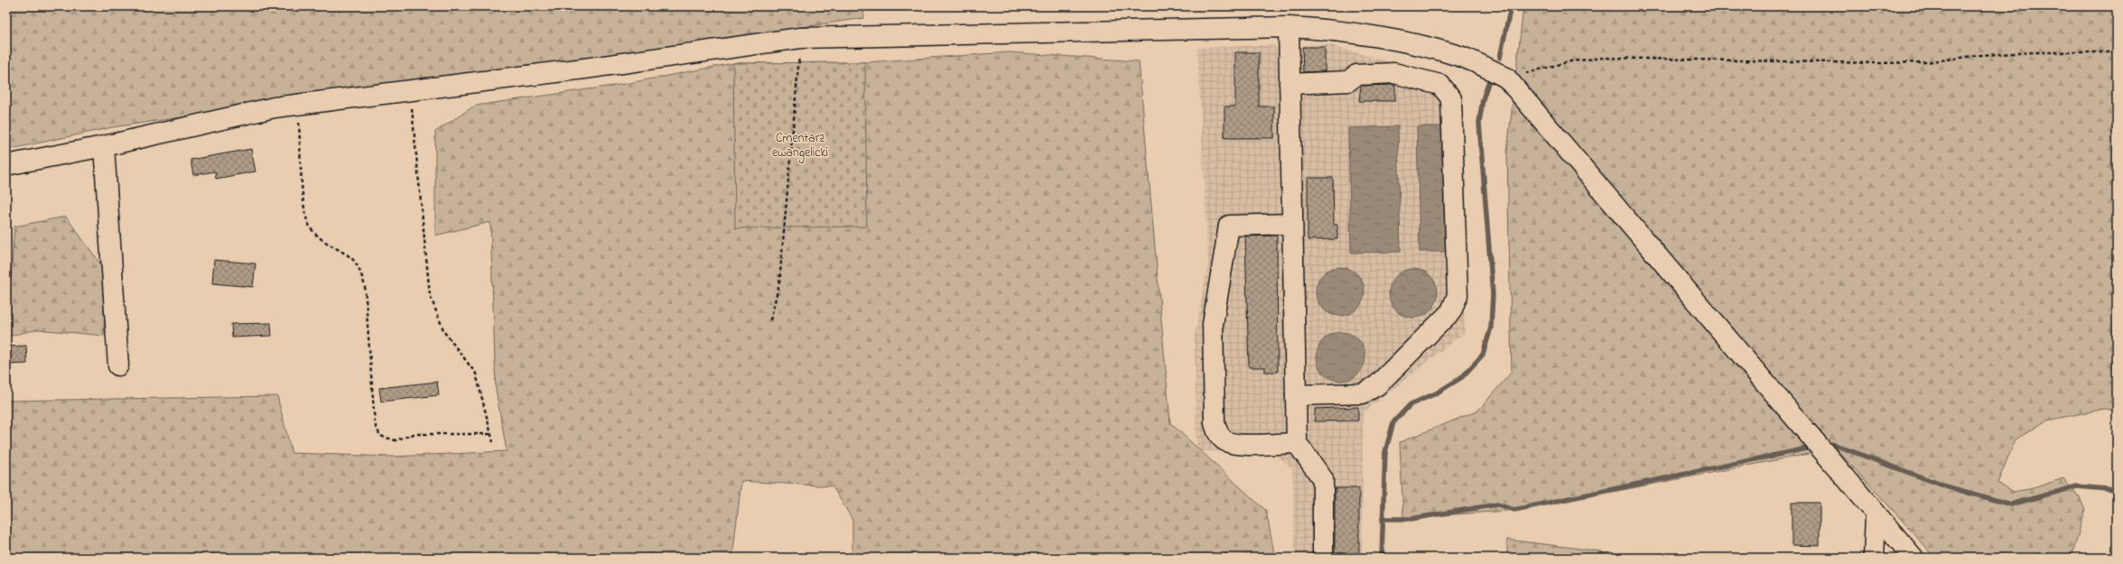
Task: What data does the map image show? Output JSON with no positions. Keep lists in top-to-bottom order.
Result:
{
  "parks": ["Cmentarz ewangelicki"]
}
